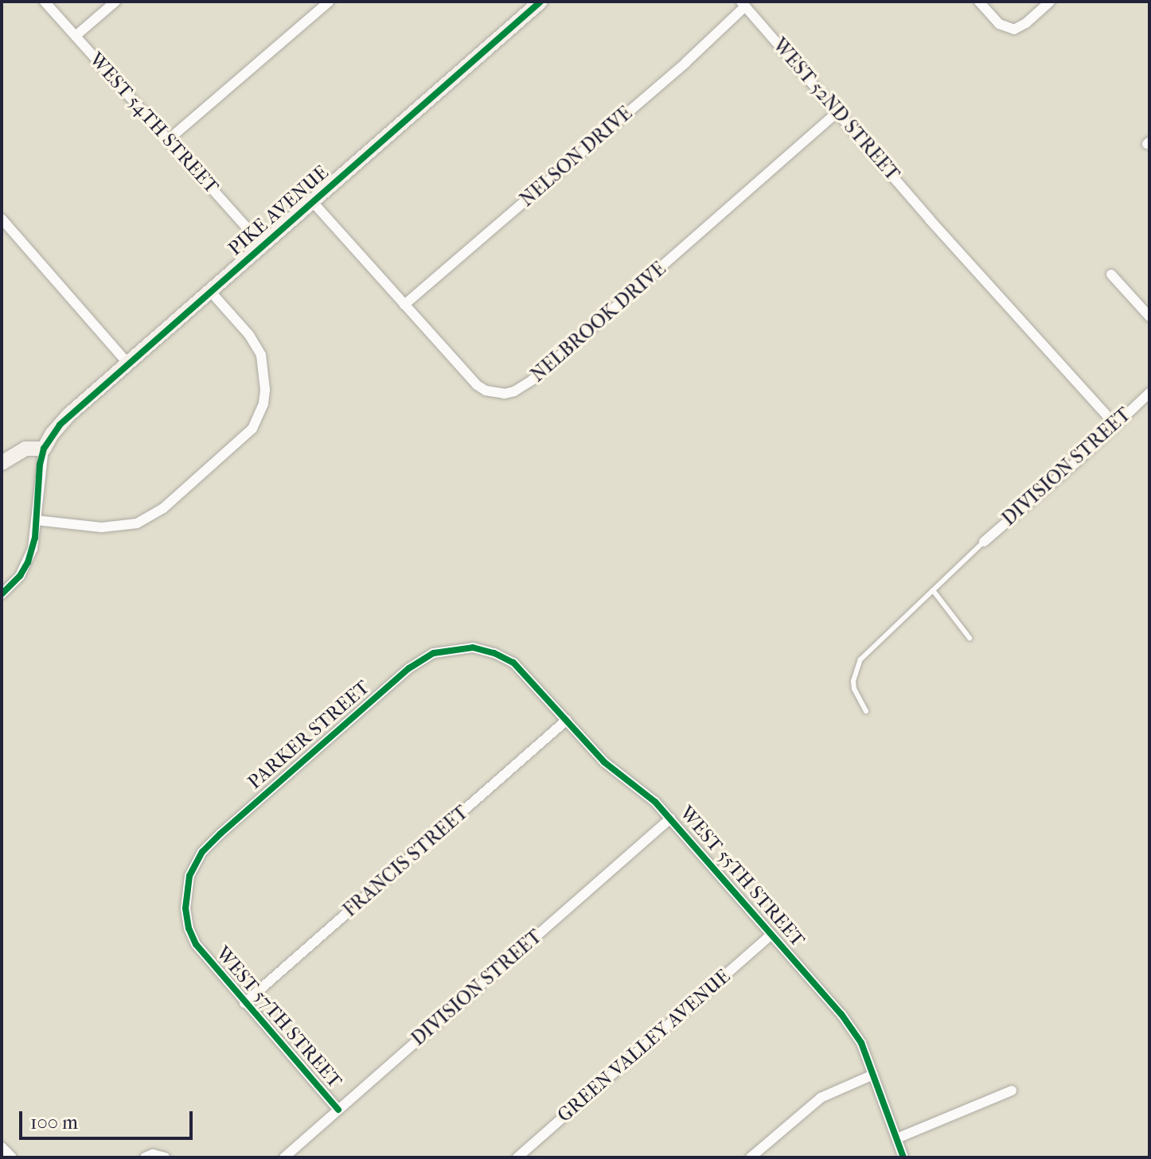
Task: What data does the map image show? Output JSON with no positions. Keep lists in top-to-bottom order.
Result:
{
  "streets": {
    "street": [
      "WEST 52ND STREET",
      "WEST 54TH STREET",
      "NELSON DRIVE",
      "PIKE AVENUE",
      "NELBROOK DRIVE",
      "DIVISION STREET",
      "PARKER STREET",
      "FRANCIS STREET",
      "WEST 55TH STREET",
      "WEST 57TH STREET",
      "GREEN VALLEY AVENUE"
    ]
  },
  "crossings": [
    ["WEST 52ND STREET", "NELSON DRIVE"],
    ["WEST 52ND STREET", "NELBROOK DRIVE"],
    ["WEST 52ND STREET", "DIVISION STREET"],
    ["WEST 54TH STREET", "PIKE AVENUE"],
    ["NELSON DRIVE", "NELBROOK DRIVE"],
    ["PIKE AVENUE", "NELBROOK DRIVE"],
    ["DIVISION STREET", "WEST 55TH STREET"],
    ["DIVISION STREET", "WEST 57TH STREET"],
    ["PARKER STREET", "WEST 55TH STREET"],
    ["PARKER STREET", "WEST 57TH STREET"],
    ["FRANCIS STREET", "WEST 55TH STREET"],
    ["FRANCIS STREET", "WEST 57TH STREET"],
    ["WEST 55TH STREET", "GREEN VALLEY AVENUE"]
  ],
  "scale_bar": "100 m"
}
